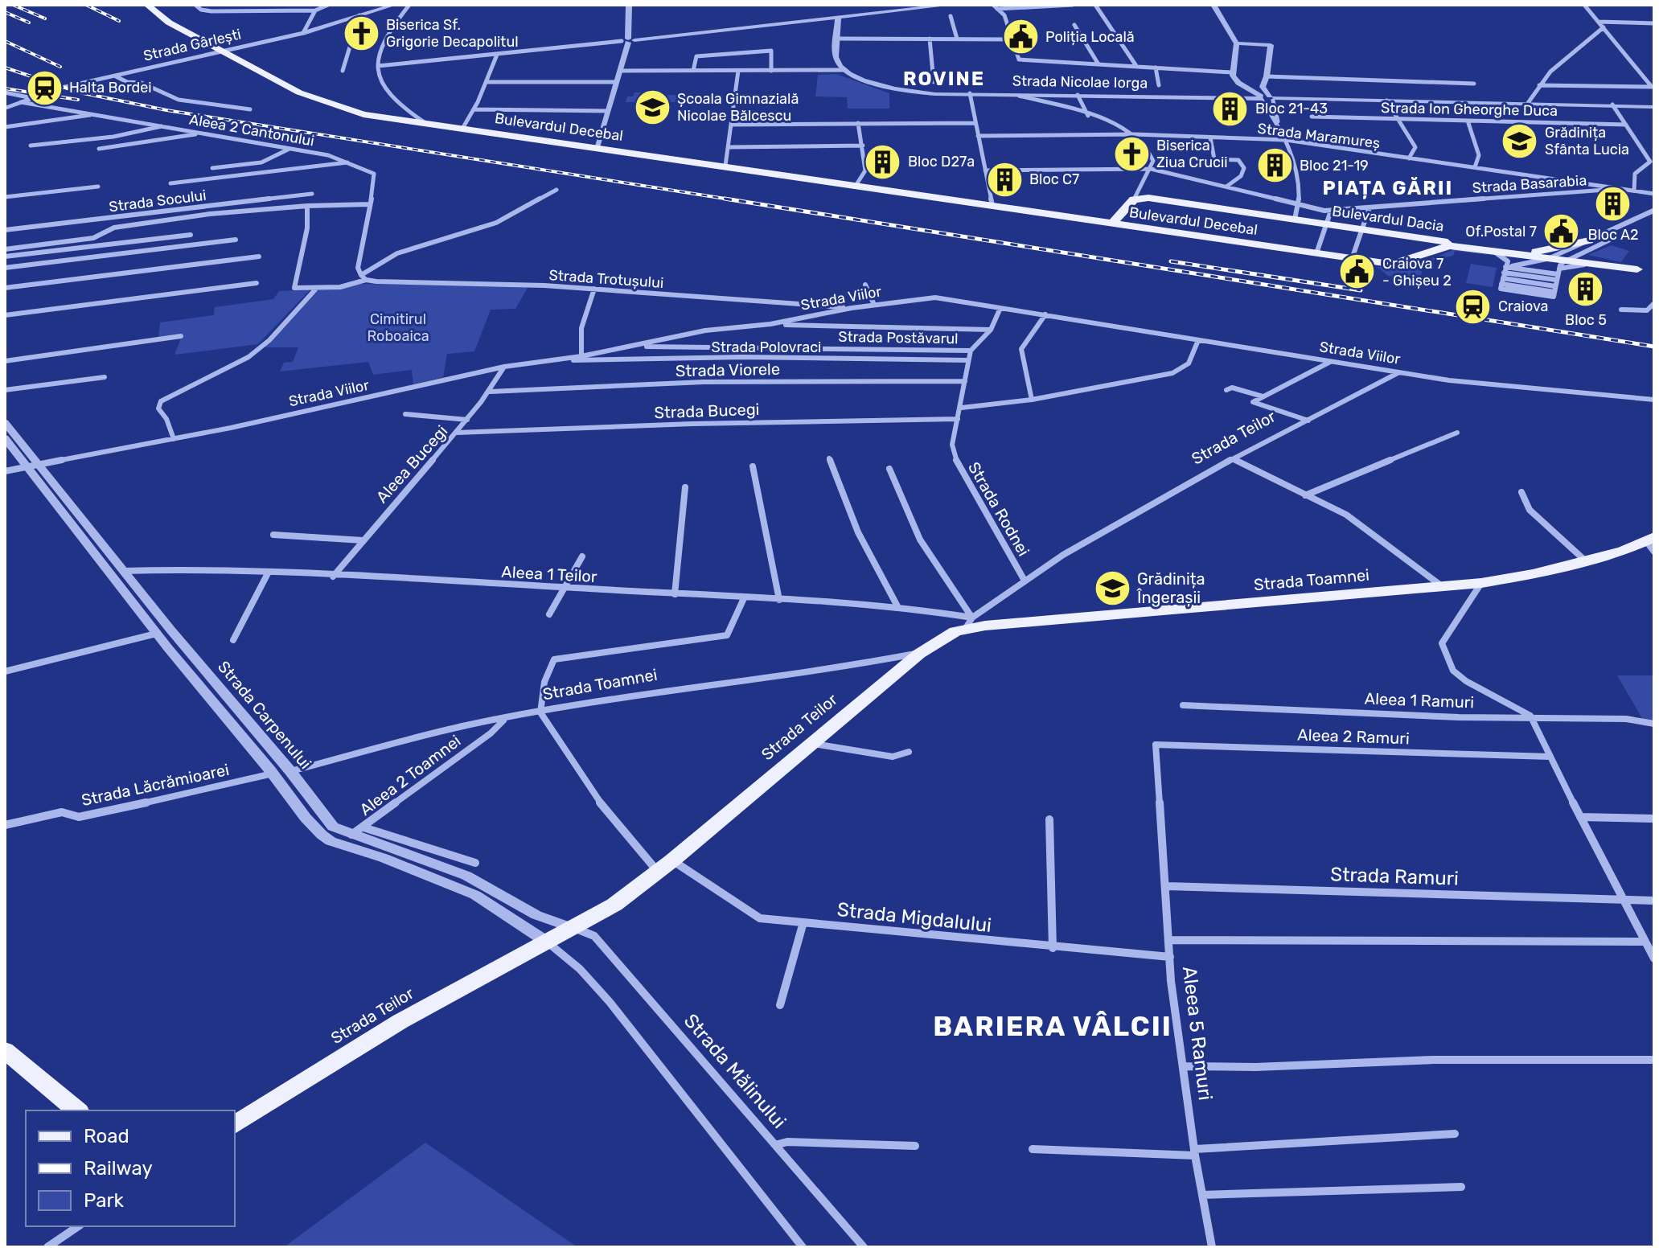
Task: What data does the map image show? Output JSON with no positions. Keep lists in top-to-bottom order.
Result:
{
  "streets": {
    "main road": [
      "Bulevardul Decebal",
      "Bulevardul Dacia",
      "Strada Teilor",
      "Strada Toamnei"
    ],
    "street": [
      "Strada Gârlești",
      "Strada Nicolae Iorga",
      "Strada Ion Gheorghe Duca",
      "Aleea 2 Cantonului",
      "Strada Maramureș",
      "Strada Basarabia",
      "Strada Socului",
      "Strada Trotușului",
      "Strada Viilor",
      "Strada Postăvarul",
      "Strada Polovraci",
      "Strada Viorele",
      "Strada Bucegi",
      "Aleea Bucegi",
      "Strada Rodnei",
      "Aleea 1 Teilor",
      "Aleea 1 Ramuri",
      "Strada Carpenului",
      "Aleea 2 Ramuri",
      "Aleea 2 Toamnei",
      "Strada Lăcrămioarei",
      "Strada Ramuri",
      "Strada Migdalului",
      "Aleea 5 Ramuri",
      "Strada Mălinului"
    ]
  },
  "crossings": [
    ["Strada Gârlești", "Bulevardul Decebal"],
    ["Strada Gârlești", "Aleea 2 Cantonului"],
    ["Bulevardul Decebal", "Bulevardul Dacia"],
    ["Strada Maramureș", "Strada Basarabia"],
    ["Strada Trotușului", "Strada Viilor"],
    ["Strada Viilor", "Strada Postăvarul"],
    ["Strada Viilor", "Strada Polovraci"],
    ["Strada Viilor", "Strada Teilor"],
    ["Strada Viilor", "Aleea Bucegi"],
    ["Strada Viilor", "Strada Rodnei"],
    ["Strada Viilor", "Strada Carpenului"],
    ["Strada Postăvarul", "Strada Rodnei"],
    ["Strada Polovraci", "Strada Rodnei"],
    ["Strada Viorele", "Aleea Bucegi"],
    ["Strada Viorele", "Strada Rodnei"],
    ["Strada Bucegi", "Aleea Bucegi"],
    ["Strada Bucegi", "Strada Rodnei"],
    ["Strada Teilor", "Strada Rodnei"],
    ["Strada Teilor", "Aleea 1 Teilor"],
    ["Strada Teilor", "Strada Toamnei"],
    ["Strada Teilor", "Strada Carpenului"],
    ["Strada Teilor", "Strada Migdalului"],
    ["Strada Teilor", "Strada Mălinului"],
    ["Aleea Bucegi", "Aleea 1 Teilor"],
    ["Aleea 1 Teilor", "Strada Toamnei"],
    ["Aleea 1 Teilor", "Strada Carpenului"],
    ["Strada Toamnei", "Strada Carpenului"],
    ["Strada Toamnei", "Aleea 2 Toamnei"],
    ["Strada Toamnei", "Strada Migdalului"],
    ["Strada Carpenului", "Aleea 2 Toamnei"],
    ["Strada Carpenului", "Strada Lăcrămioarei"],
    ["Strada Carpenului", "Strada Mălinului"],
    ["Aleea 2 Ramuri", "Aleea 5 Ramuri"],
    ["Strada Ramuri", "Aleea 5 Ramuri"],
    ["Strada Migdalului", "Aleea 5 Ramuri"]
  ],
  "districts": ["ROVINE", "PIAȚA GĂRII", "BARIERA VÂLCII"],
  "parks": ["Cimitirul Roboaica"],
  "places": {
    "church": ["Biserica Sf. Grigorie Decapolitul", "Biserica Ziua Crucii"],
    "public building": ["Poliția Locală", "Of.Postal 7", "Craiova 7 - Ghișeu 2"],
    "station": ["Halta Bordei", "Craiova"],
    "school or university": ["Școala Gimnazială Nicolae Bălcescu", "Grădinița Sfânta Lucia", "Grădinița Îngerașii"],
    "building": [
      "Bloc 21-43",
      "Bloc D27a",
      "Bloc 21-19",
      "Bloc C7",
      "Bloc A2",
      "Bloc 5"
    ]
  },
  "legend": ["Road", "Railway", "Park"]
}
